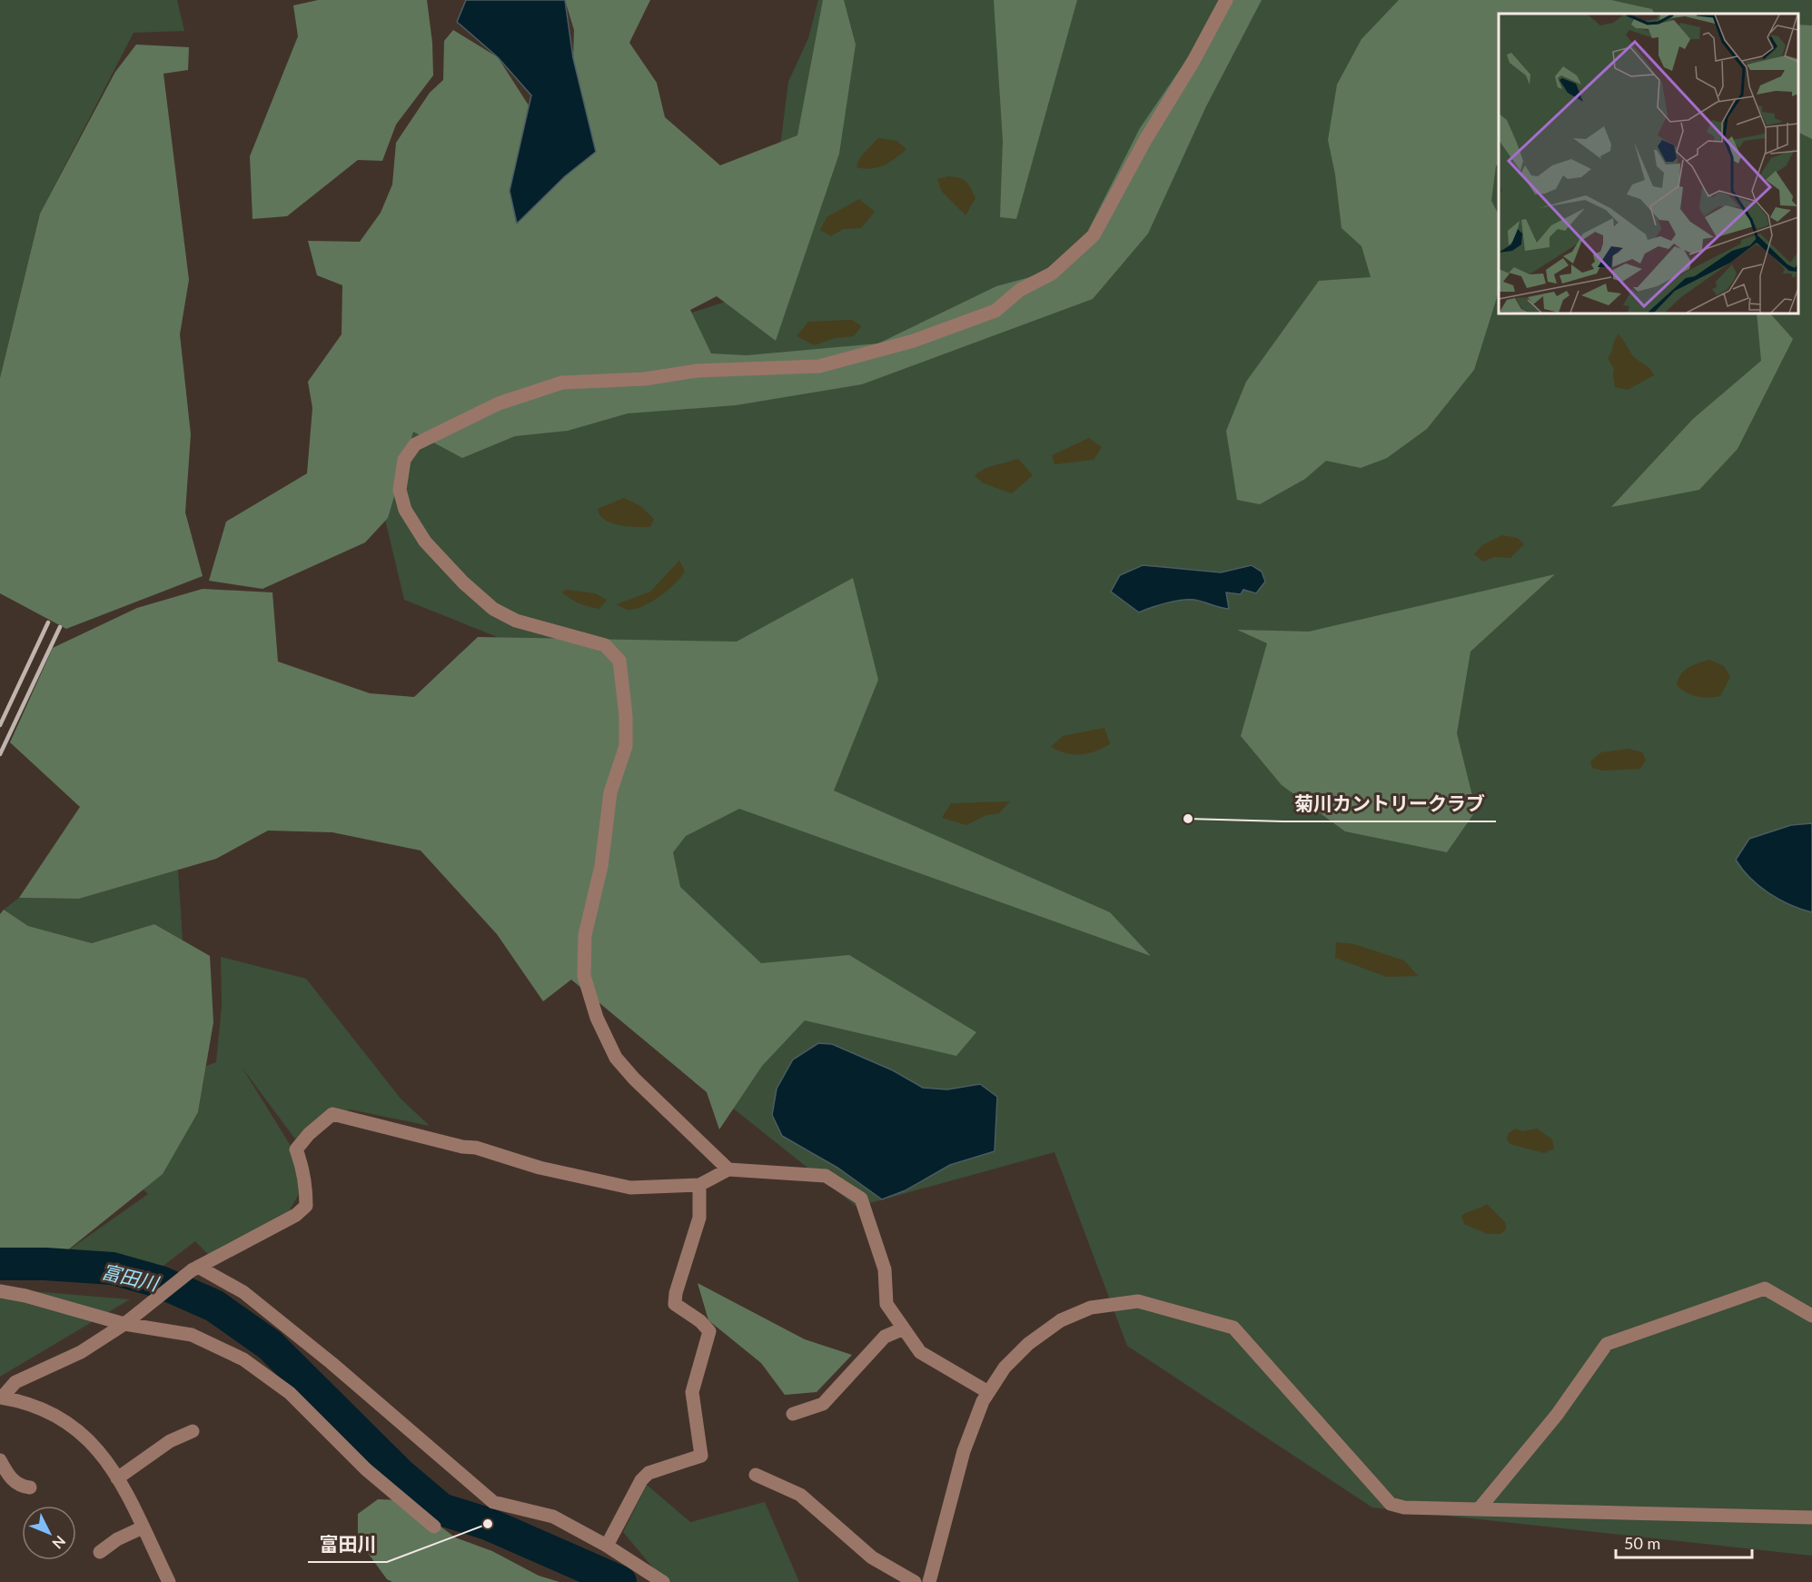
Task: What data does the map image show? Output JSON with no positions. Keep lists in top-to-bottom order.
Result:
{
  "water": ["富田川"],
  "places": ["菊川カントリークラブ", "富田川"],
  "scale_bar": "50 m",
  "north": "bottom right"
}
